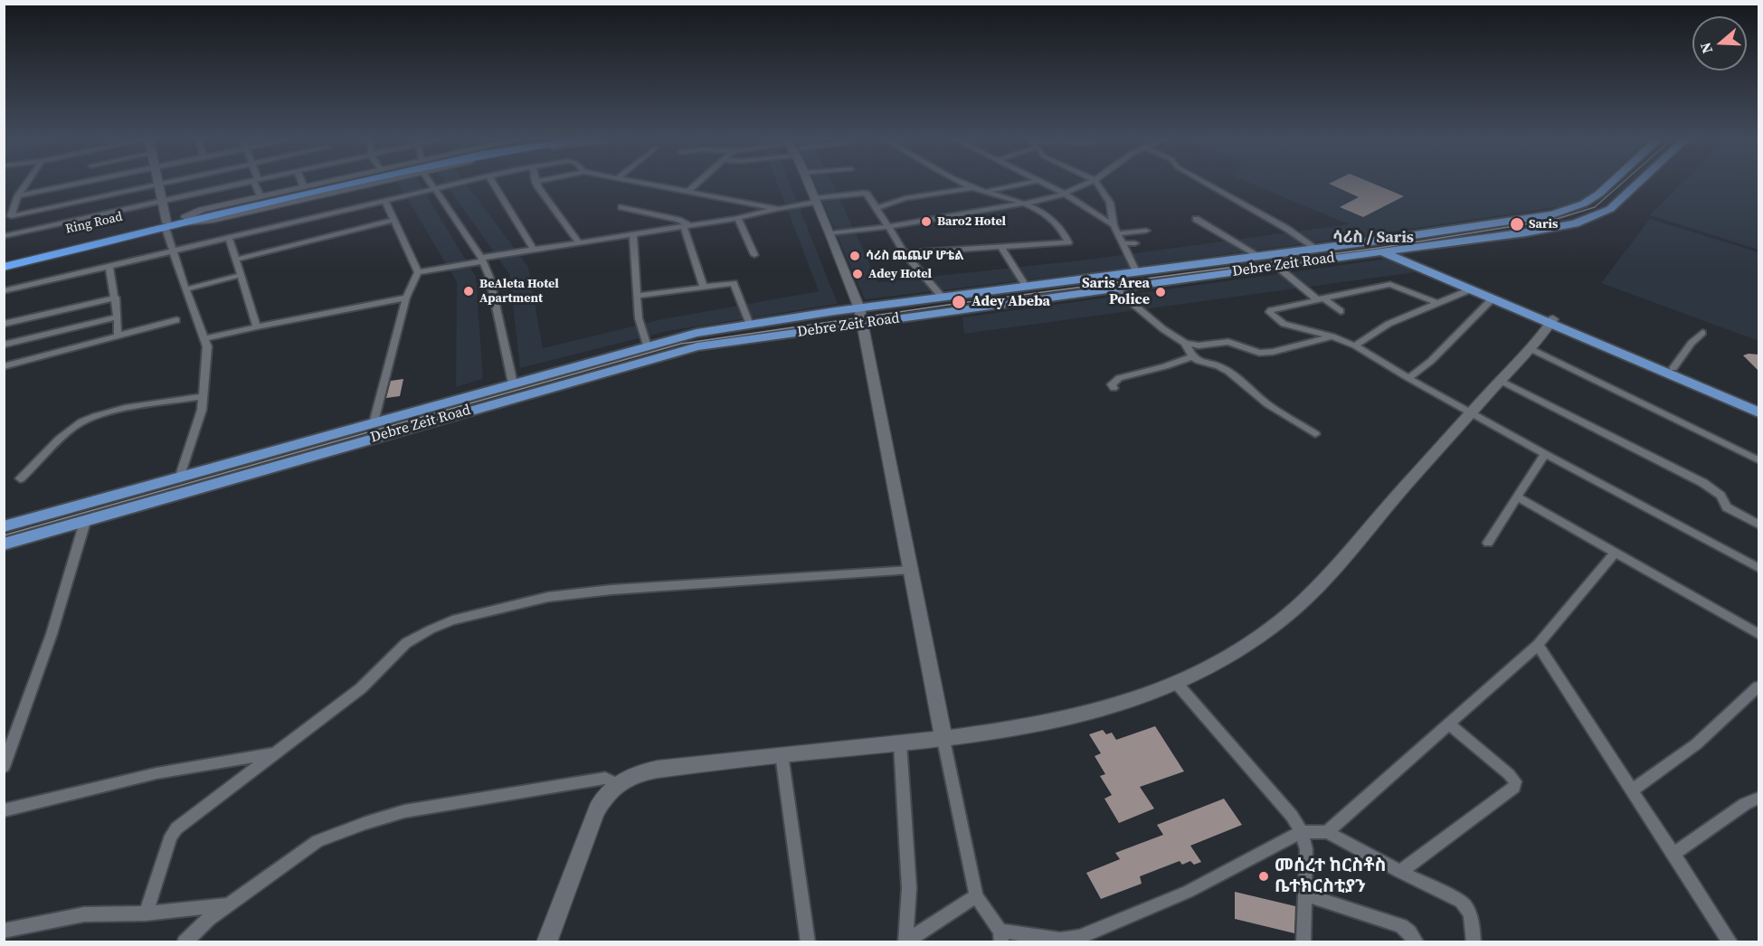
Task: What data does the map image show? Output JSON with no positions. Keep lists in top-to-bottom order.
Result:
{
  "streets": {
    "highway": ["Ring Road"],
    "main road": ["Debre Zeit Road"]
  },
  "districts": ["ሳሪስ / Saris"],
  "places": [
    "Baro2 Hotel",
    "Saris",
    "ሳሪስ ጨጨሆ ሆቴል",
    "Adey Hotel",
    "BeAleta Hotel Apartment",
    "Saris Area Police",
    "Adey Abeba",
    "መሰረተ ከርስቶስ ቤተክርስቲያን"
  ],
  "north": "left"
}
